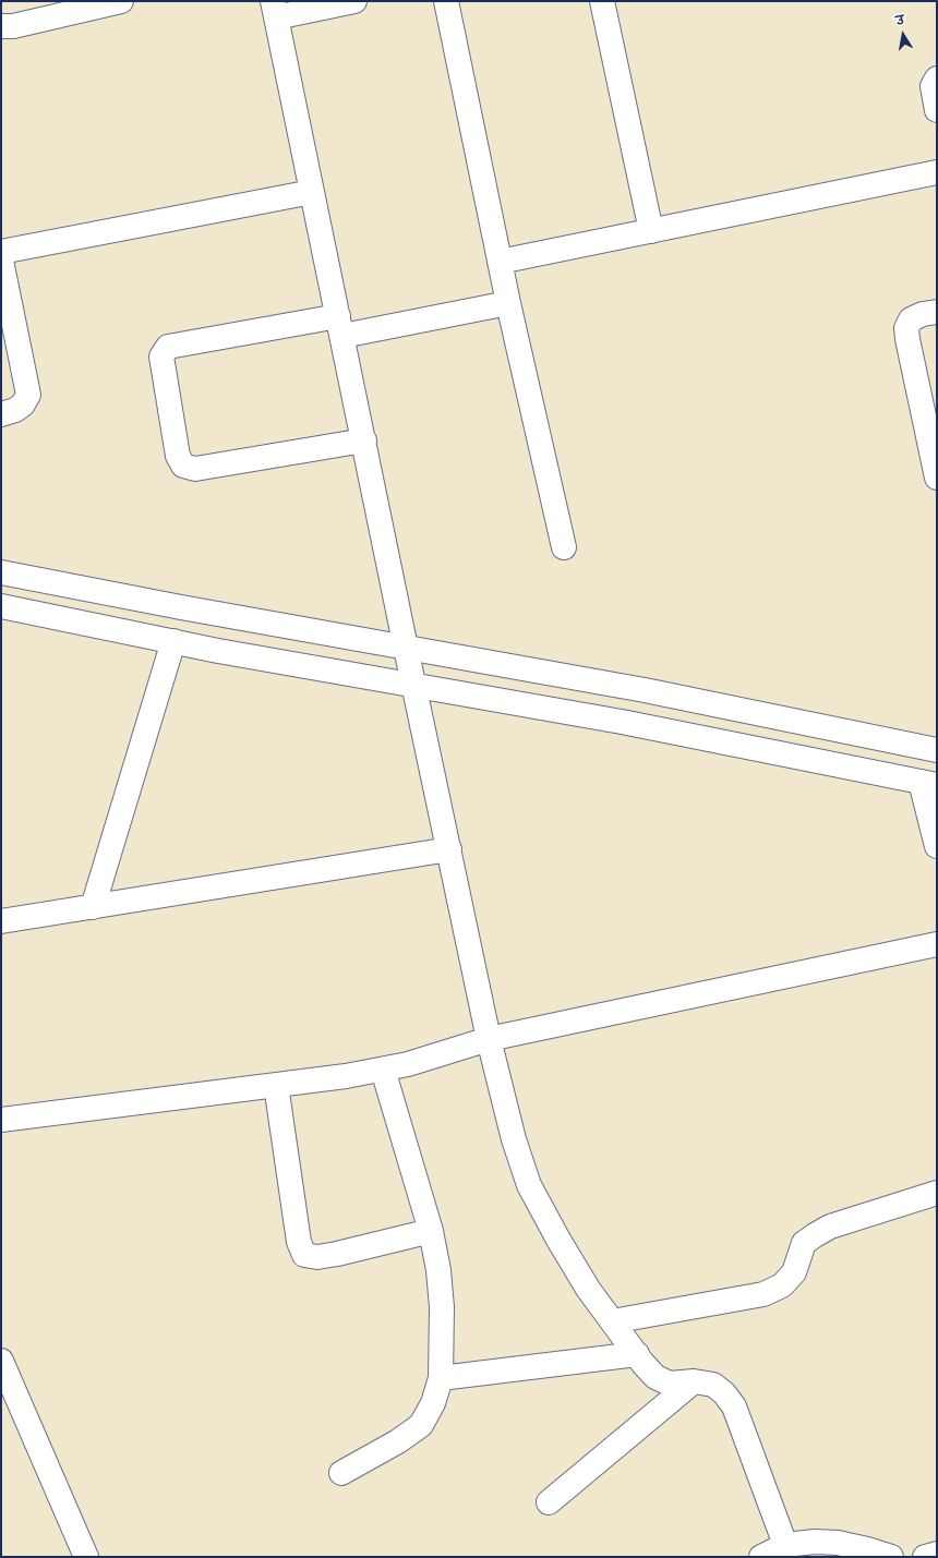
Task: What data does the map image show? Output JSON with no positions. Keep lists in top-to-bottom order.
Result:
{
  "north": "top"
}
